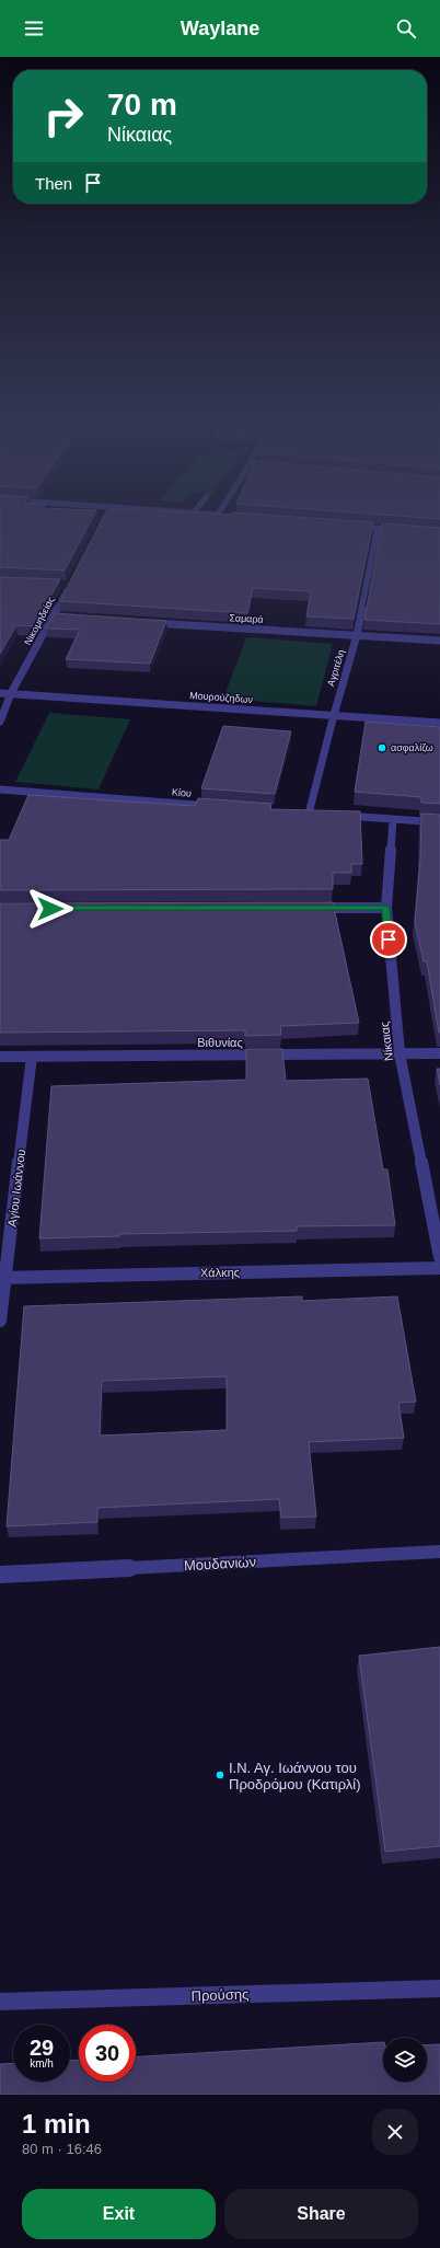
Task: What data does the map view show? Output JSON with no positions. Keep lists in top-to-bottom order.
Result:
{
  "streets": {
    "street": [
      "Σαμαρά",
      "Νικομηδείας",
      "Αγριτέλη",
      "Μουρούζηδων",
      "Κίου",
      "Νίκαιας",
      "Βιθυνίας",
      "Αγίου Ιωάννου",
      "Χάλκης",
      "Μουδανιών",
      "Προύσης"
    ]
  },
  "crossings": [
    ["Σαμαρά", "Αγριτέλη"],
    ["Νικομηδείας", "Μουρούζηδων"],
    ["Αγριτέλη", "Μουρούζηδων"],
    ["Νίκαιας", "Βιθυνίας"],
    ["Βιθυνίας", "Αγίου Ιωάννου"],
    ["Αγίου Ιωάννου", "Χάλκης"]
  ],
  "places": ["ασφαλίζω", "Ι.Ν. Αγ. Ιωάννου του Προδρόμου (Κατιρλί)"],
  "page": {
    "header": "Waylane",
    "turn": ["70 m", "Νίκαιας"],
    "then": "Then",
    "speed": "29 km/h",
    "limit": "30",
    "heading": ["1 min", "80 m · 16:46"],
    "buttons": ["Exit", "Share"]
  }
}
